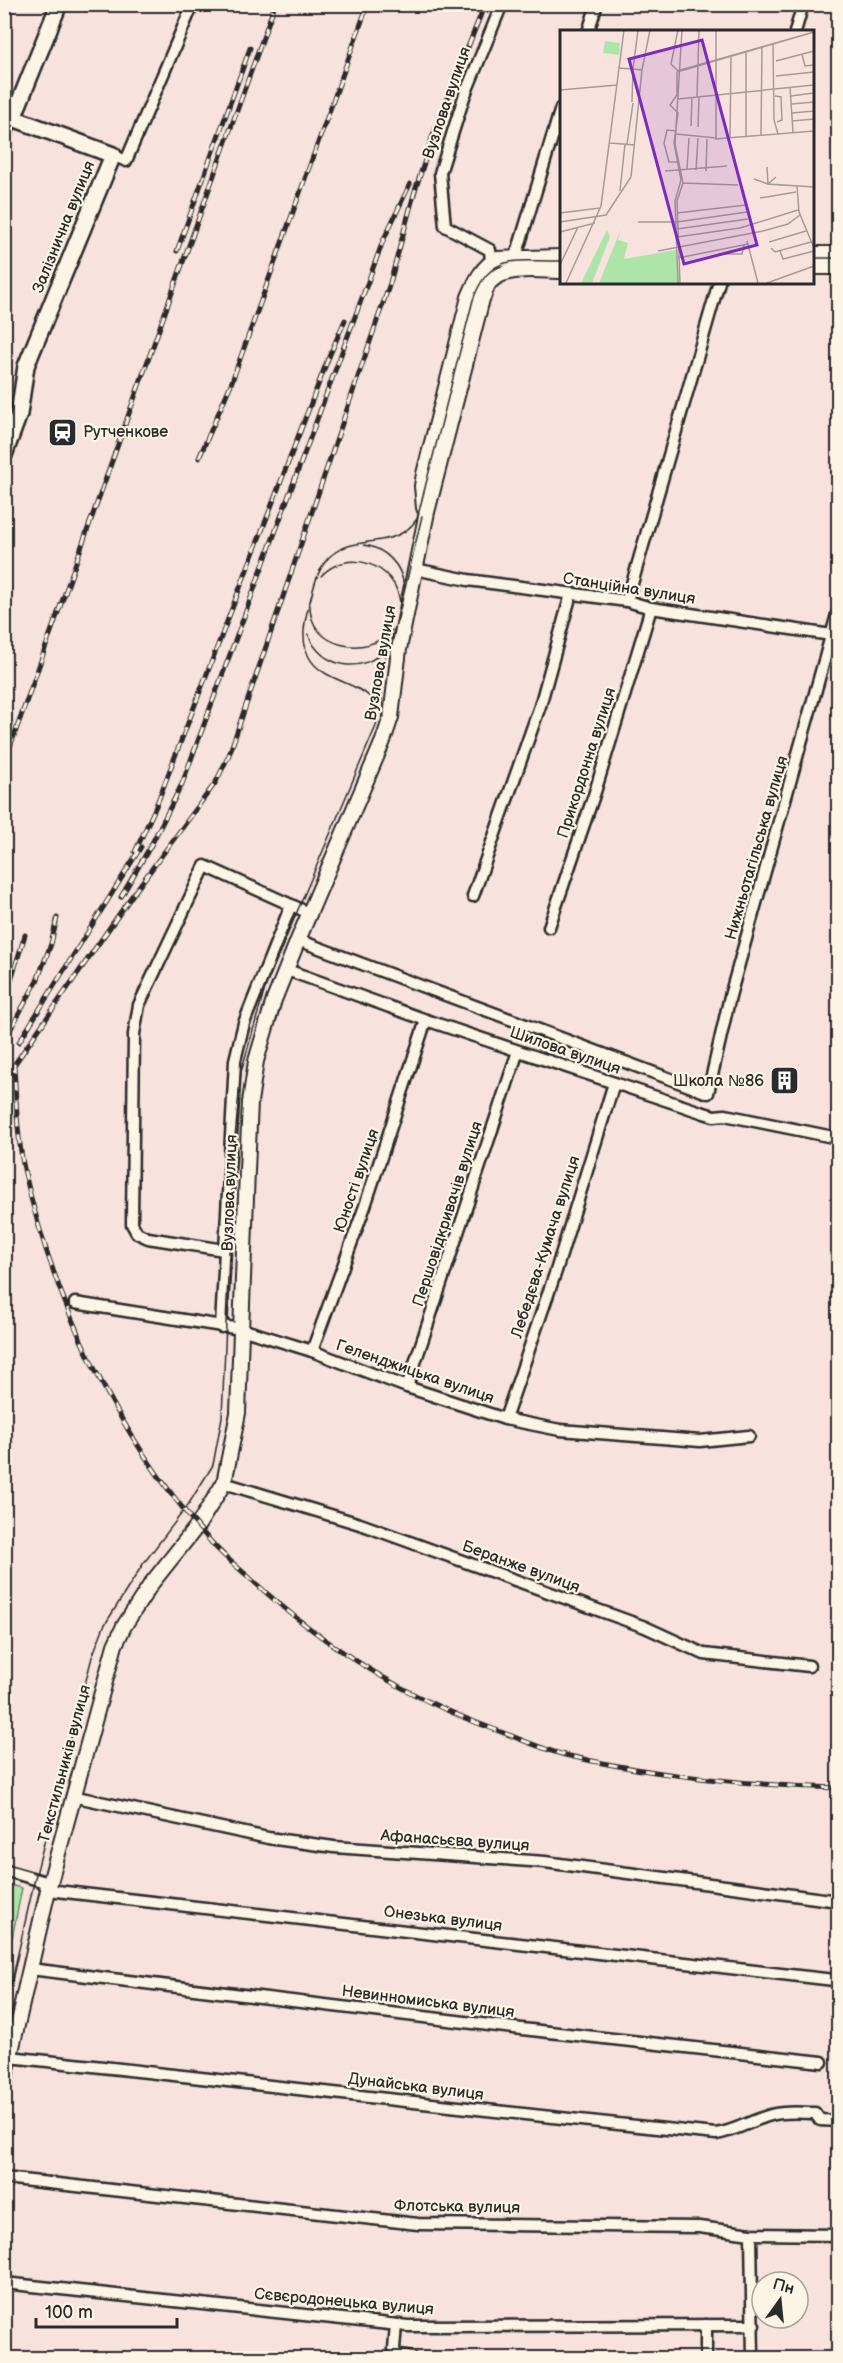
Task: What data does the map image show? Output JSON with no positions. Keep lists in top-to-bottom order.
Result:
{
  "streets": {
    "main road": ["Залізнична вулиця"],
    "street": [
      "Вузлова вулиця",
      "Станційна вулиця",
      "Прикордонна вулиця",
      "Нижньотагільська вулиця",
      "Шилова вулиця",
      "Юності вулиця",
      "Першовідкривачів вулиця",
      "Лебедєва-Кумача вулиця",
      "Геленджицька вулиця",
      "Беранже вулиця",
      "Текстильників вулиця",
      "Афанасьєва вулиця",
      "Онезька вулиця",
      "Невинномиська вулиця",
      "Дунайська вулиця",
      "Флотська вулиця",
      "Сєвєродонецька вулиця"
    ]
  },
  "crossings": [
    ["Вузлова вулиця", "Станційна вулиця"],
    ["Вузлова вулиця", "Шилова вулиця"],
    ["Вузлова вулиця", "Геленджицька вулиця"],
    ["Вузлова вулиця", "Беранже вулиця"],
    ["Вузлова вулиця", "Текстильників вулиця"],
    ["Станційна вулиця", "Прикордонна вулиця"],
    ["Станційна вулиця", "Нижньотагільська вулиця"],
    ["Нижньотагільська вулиця", "Шилова вулиця"],
    ["Шилова вулиця", "Юності вулиця"],
    ["Шилова вулиця", "Першовідкривачів вулиця"],
    ["Шилова вулиця", "Лебедєва-Кумача вулиця"],
    ["Юності вулиця", "Геленджицька вулиця"],
    ["Першовідкривачів вулиця", "Геленджицька вулиця"],
    ["Лебедєва-Кумача вулиця", "Геленджицька вулиця"],
    ["Беранже вулиця", "Текстильників вулиця"],
    ["Текстильників вулиця", "Афанасьєва вулиця"],
    ["Текстильників вулиця", "Онезька вулиця"],
    ["Текстильників вулиця", "Невинномиська вулиця"],
    ["Текстильників вулиця", "Дунайська вулиця"]
  ],
  "places": {
    "station": ["Рутченкове"],
    "building": ["Школа №86"]
  },
  "scale_bar": "100 m",
  "north": "top"
}
